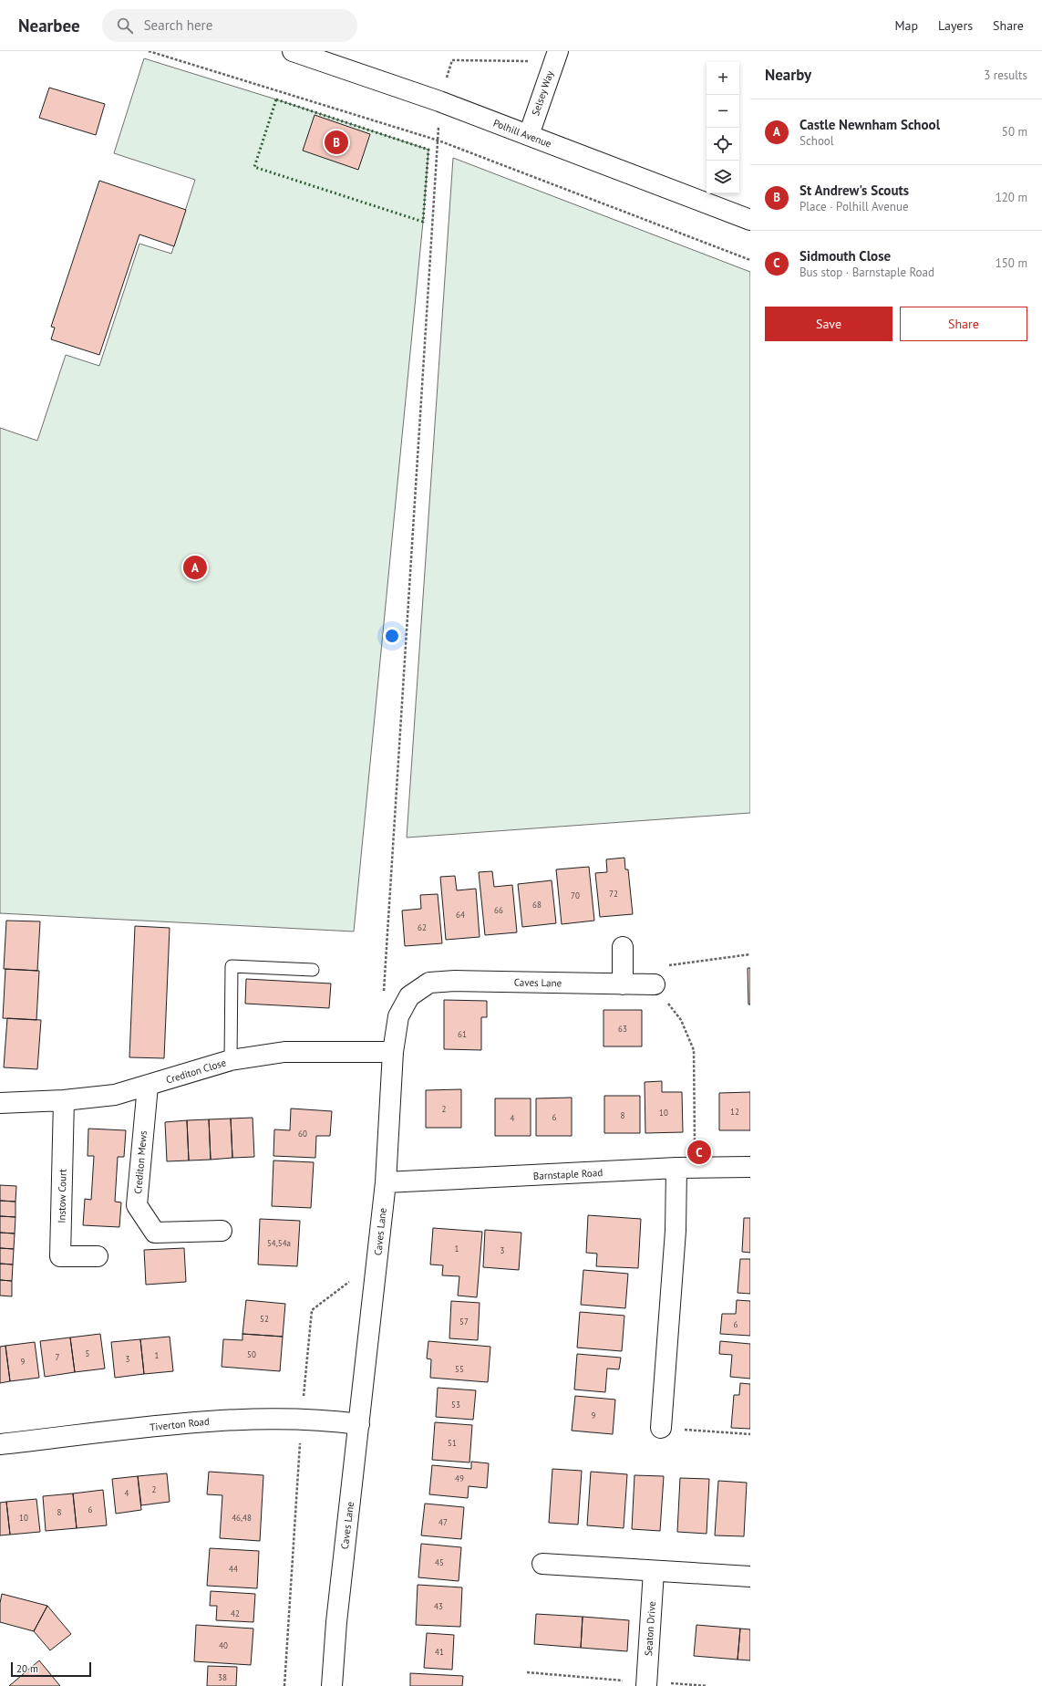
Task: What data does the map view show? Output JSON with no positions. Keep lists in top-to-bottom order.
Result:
{
  "streets": {
    "street": [
      "Selsey Way",
      "Polhill Avenue",
      "Caves Lane",
      "Crediton Close",
      "Crediton Mews",
      "Barnstaple Road",
      "Instow Court",
      "Tiverton Road",
      "Seaton Drive"
    ]
  },
  "crossings": [
    ["Selsey Way", "Polhill Avenue"],
    ["Caves Lane", "Crediton Close"],
    ["Caves Lane", "Barnstaple Road"],
    ["Caves Lane", "Tiverton Road"],
    ["Crediton Close", "Crediton Mews"],
    ["Crediton Close", "Instow Court"]
  ],
  "house_numbers": [
    "72",
    "70",
    "68",
    "66",
    "64",
    "62",
    "63",
    "61",
    "2",
    "12",
    "10",
    "8",
    "6",
    "4",
    "60",
    "54,54a",
    "1",
    "3",
    "52",
    "57",
    "6",
    "5",
    "50",
    "1",
    "7",
    "3",
    "9",
    "55",
    "53",
    "9",
    "51",
    "49",
    "2",
    "4",
    "6",
    "8",
    "10",
    "46,48",
    "47",
    "45",
    "44",
    "43",
    "42",
    "40",
    "41",
    "38"
  ],
  "scale_bar": "20 m",
  "page": {
    "header": "Nearbee",
    "search": "Search here",
    "nav": ["Map", "Layers", "Share"],
    "heading": ["Nearby", "3 results"],
    "map_buttons": ["+", "−"],
    "list": [
      {
        "mark": "A",
        "name": "Castle Newnham School",
        "note": "School",
        "value": "50 m"
      },
      {
        "mark": "B",
        "name": "St Andrew's Scouts",
        "note": "Place · Polhill Avenue",
        "value": "120 m"
      },
      {
        "mark": "C",
        "name": "Sidmouth Close",
        "note": "Bus stop · Barnstaple Road",
        "value": "150 m"
      }
    ],
    "pins": ["B", "A", "C"],
    "buttons": ["Save", "Share"],
    "scale": "20 m"
  }
}
